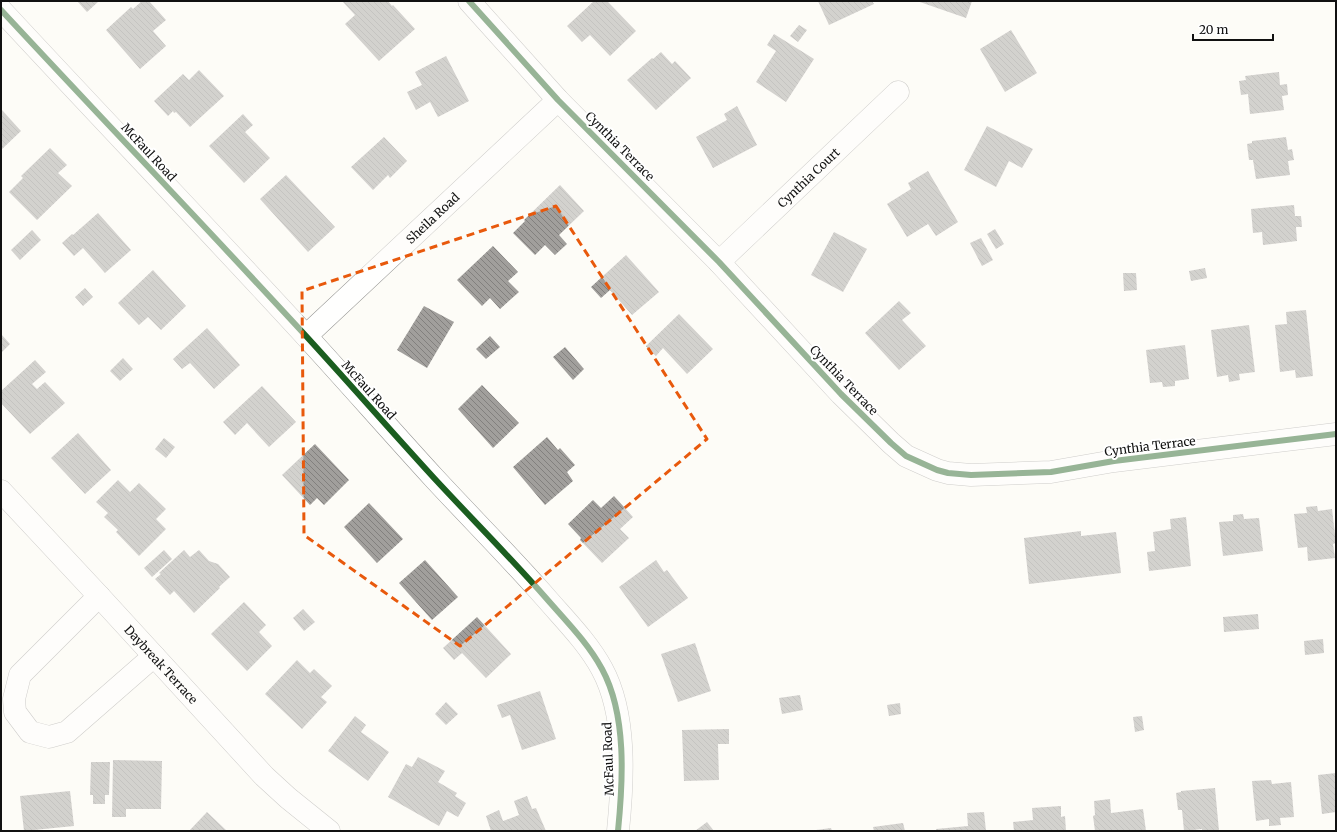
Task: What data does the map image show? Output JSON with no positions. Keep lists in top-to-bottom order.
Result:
{
  "streets": {
    "street": [
      "Cynthia Terrace",
      "McFaul Road",
      "Cynthia Court",
      "Sheila Road",
      "Daybreak Terrace"
    ]
  },
  "crossings": [
    ["Cynthia Terrace", "Cynthia Court"],
    ["Cynthia Terrace", "Sheila Road"],
    ["McFaul Road", "Sheila Road"]
  ],
  "scale_bar": "20 m"
}
